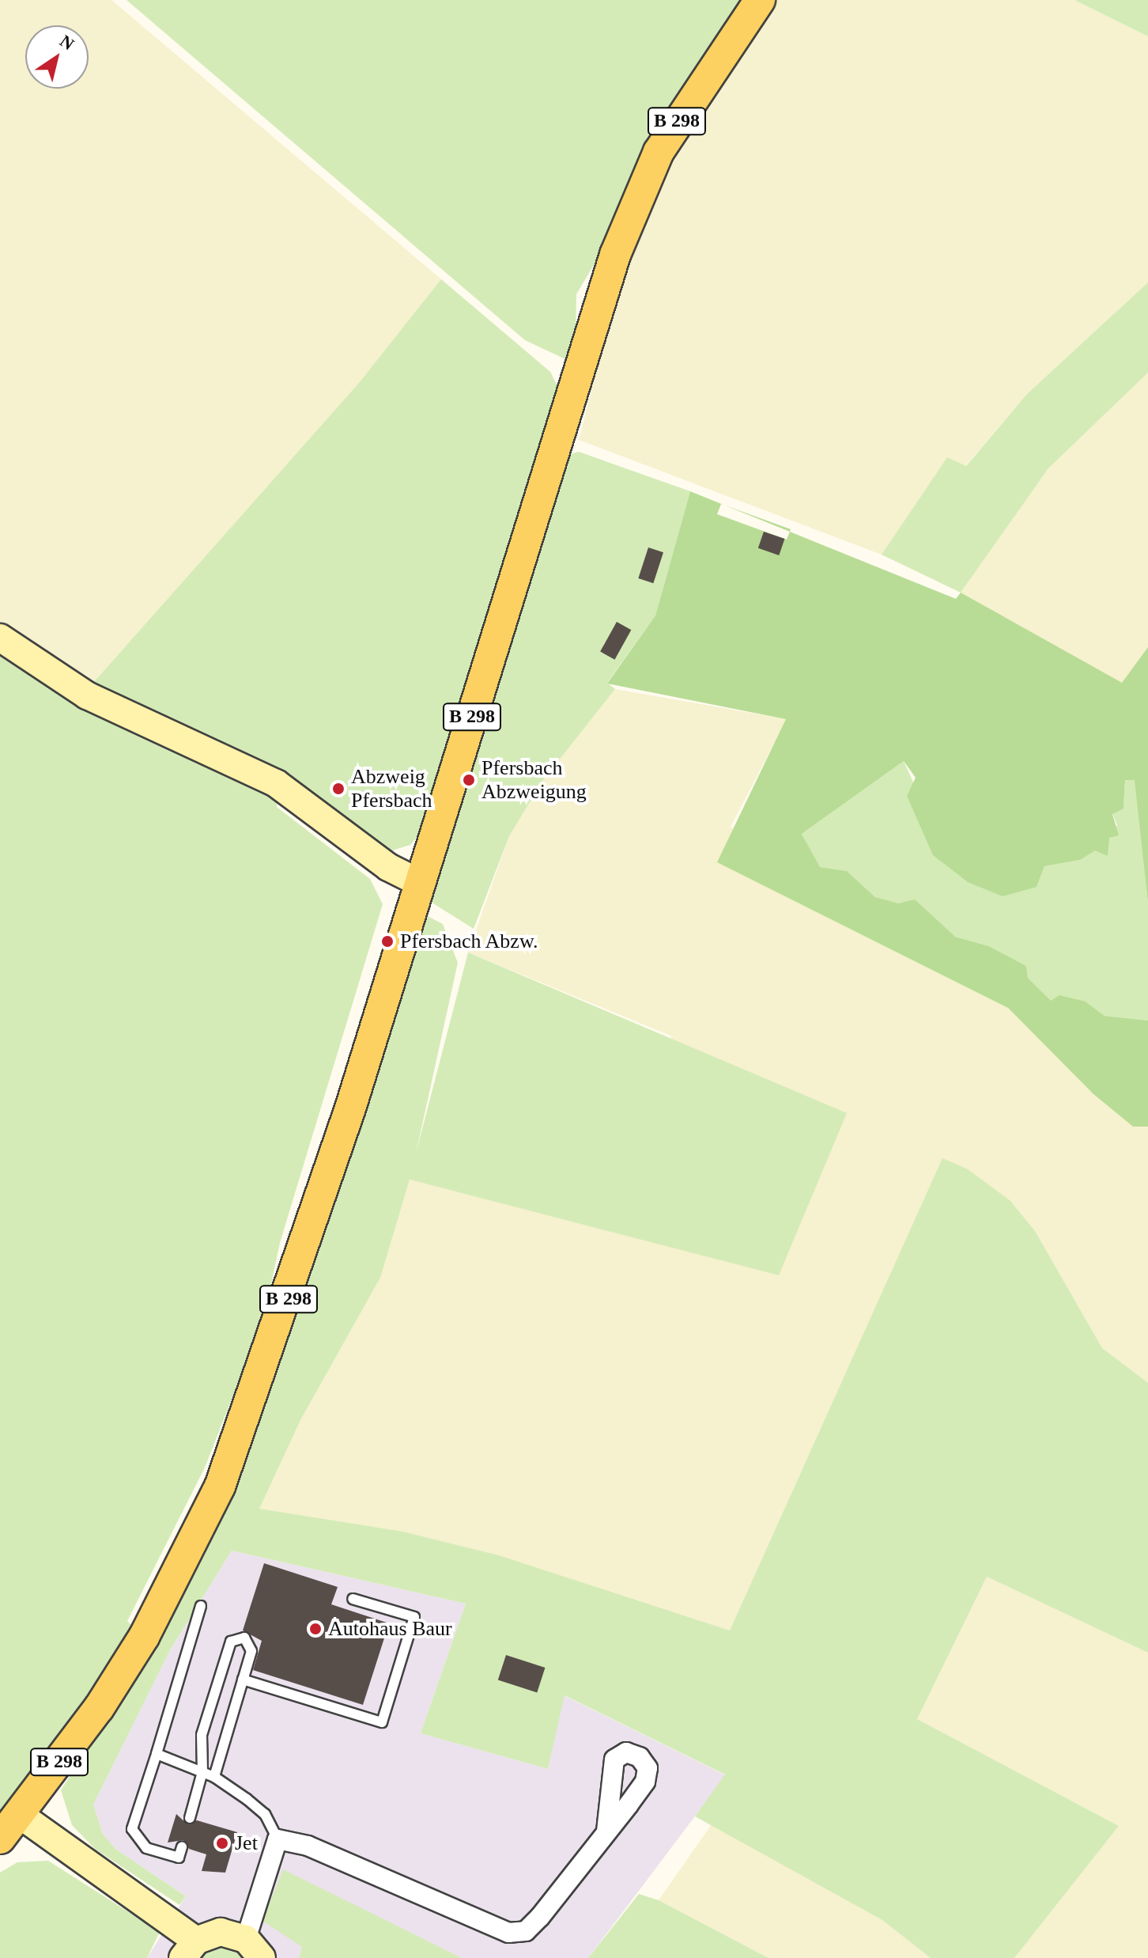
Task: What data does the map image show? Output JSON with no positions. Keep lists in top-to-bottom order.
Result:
{
  "streets": {
    "main road": ["B 298"]
  },
  "places": [
    "Pfersbach Abzweigung",
    "Abzweig Pfersbach",
    "Pfersbach Abzw.",
    "Autohaus Baur",
    "Jet"
  ],
  "north": "top right"
}
